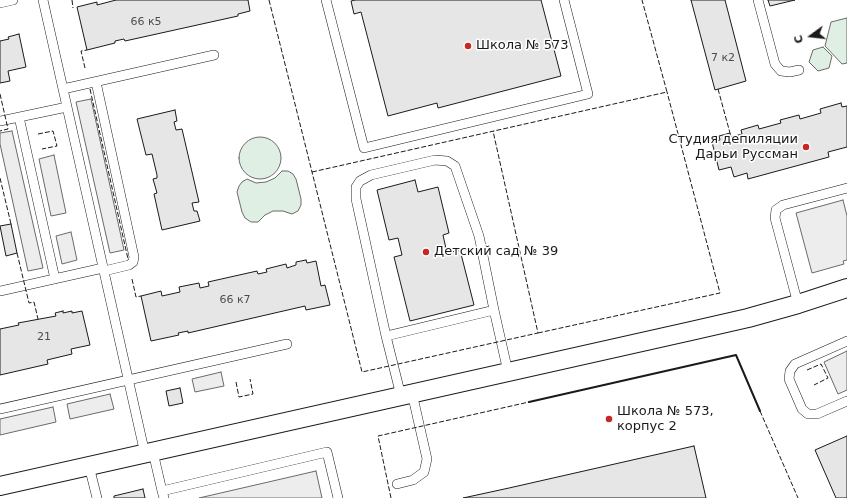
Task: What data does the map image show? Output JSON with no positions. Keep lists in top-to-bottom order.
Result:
{
  "places": [
    "Школа № 573",
    "Студия депиляции Дарьи Руссман",
    "Детский сад № 39",
    "Школа № 573, корпус 2"
  ],
  "house_numbers": [
    "66 к5",
    "7 к2",
    "66 к7",
    "21"
  ],
  "north": "left"
}
